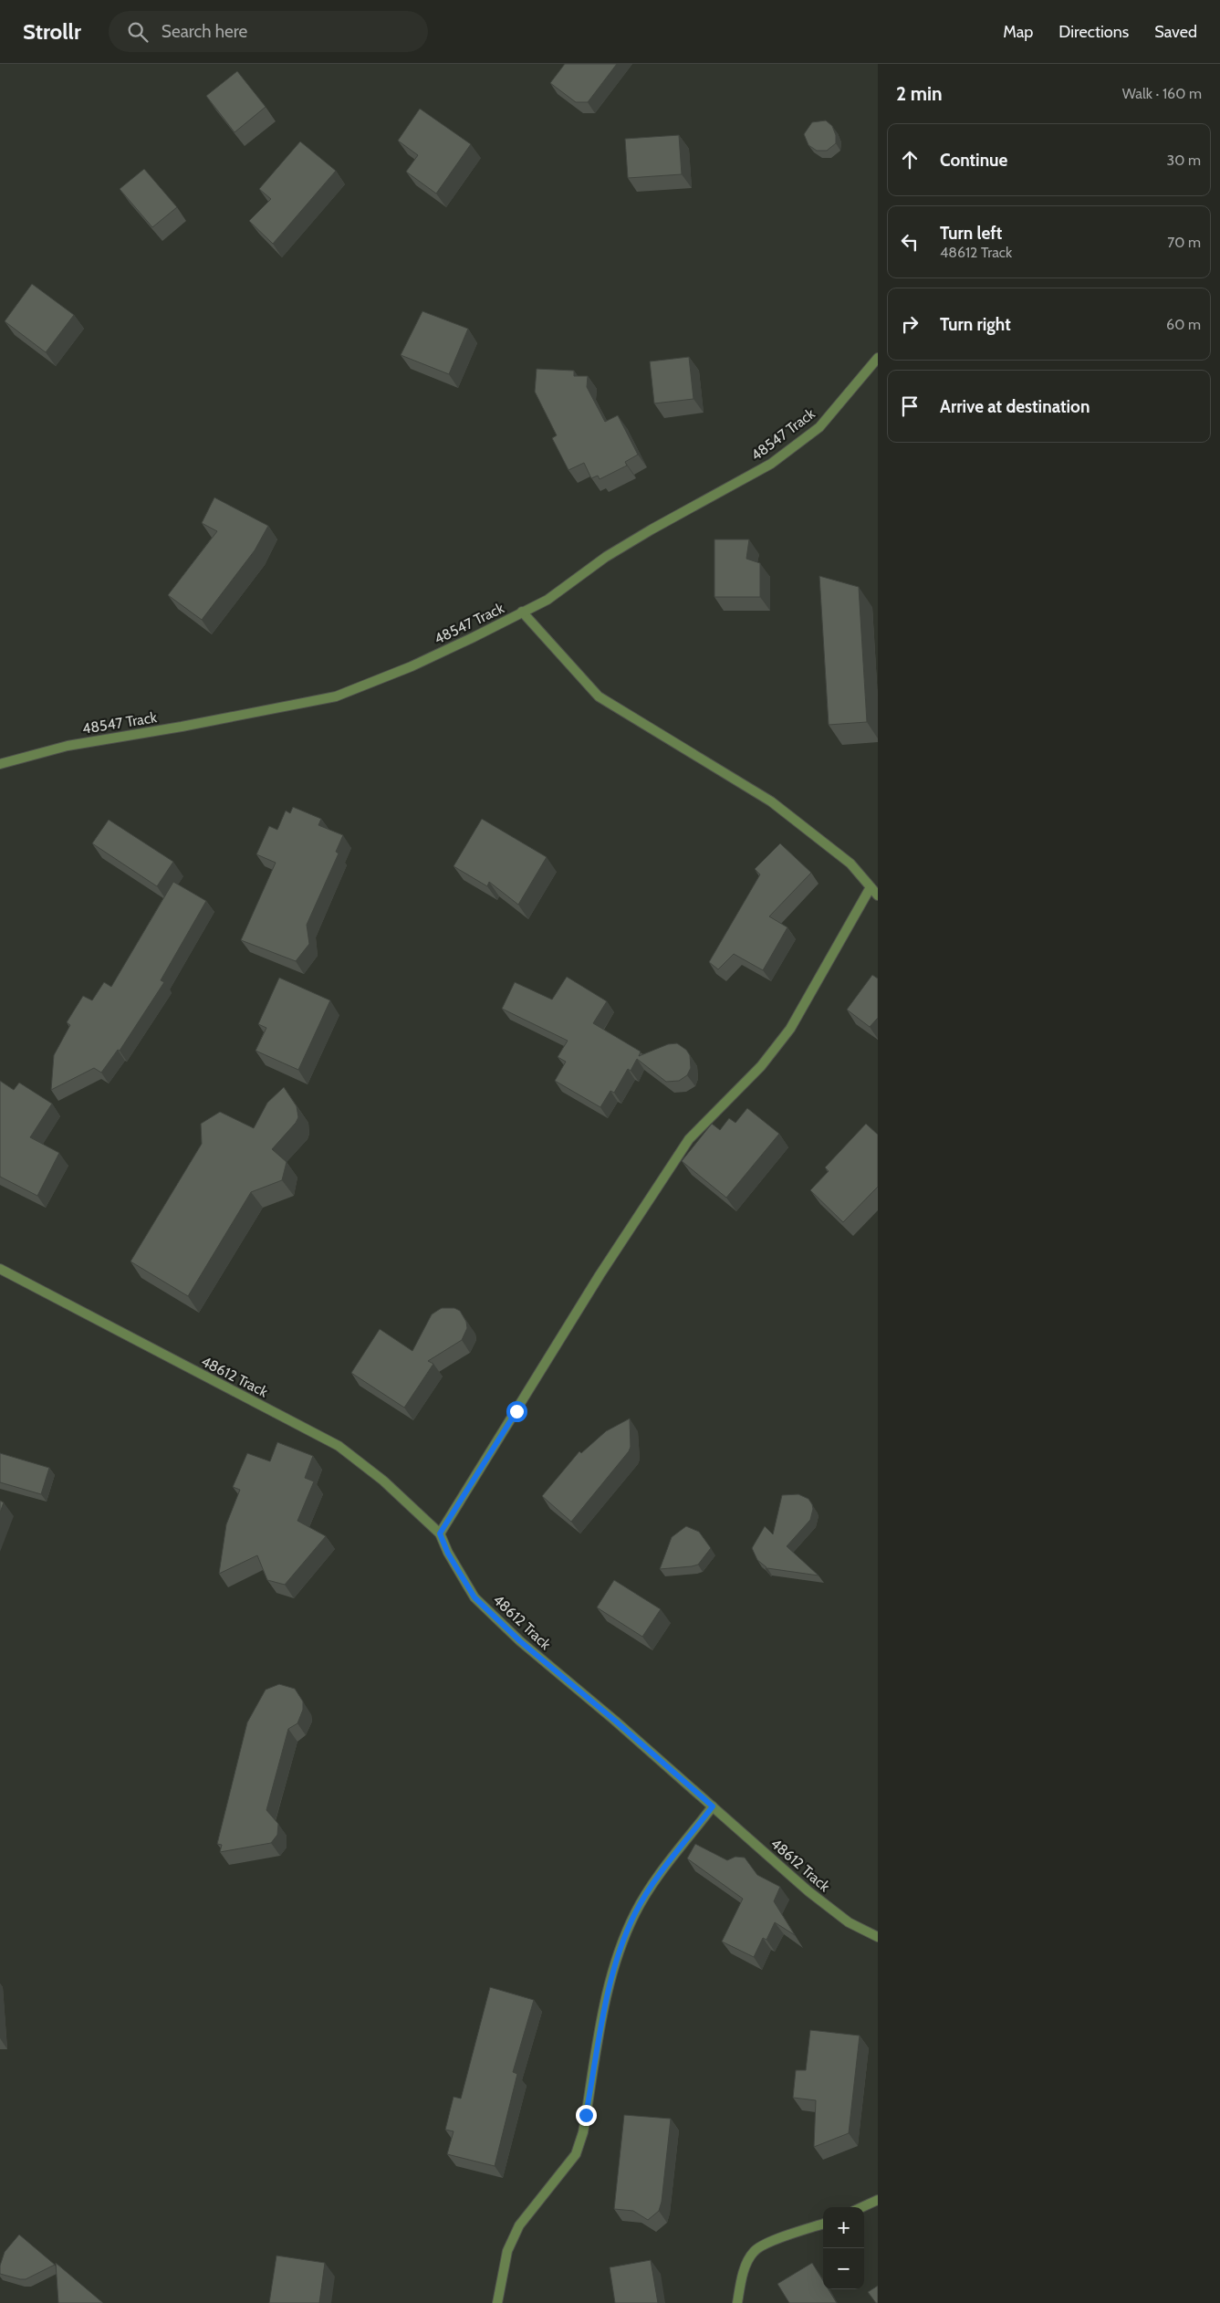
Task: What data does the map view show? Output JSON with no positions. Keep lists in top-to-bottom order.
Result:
{
  "streets": {
    "street": ["48547 Track", "48612 Track"]
  },
  "page": {
    "header": "Strollr",
    "search": "Search here",
    "nav": ["Map", "Directions", "Saved"],
    "heading": ["2 min", "Walk · 160 m"],
    "list": [
      ["Continue", "30 m"],
      ["Turn left", "48612 Track", "70 m"],
      ["Turn right", "60 m"],
      "Arrive at destination"
    ],
    "map_buttons": ["+", "−"]
  }
}
